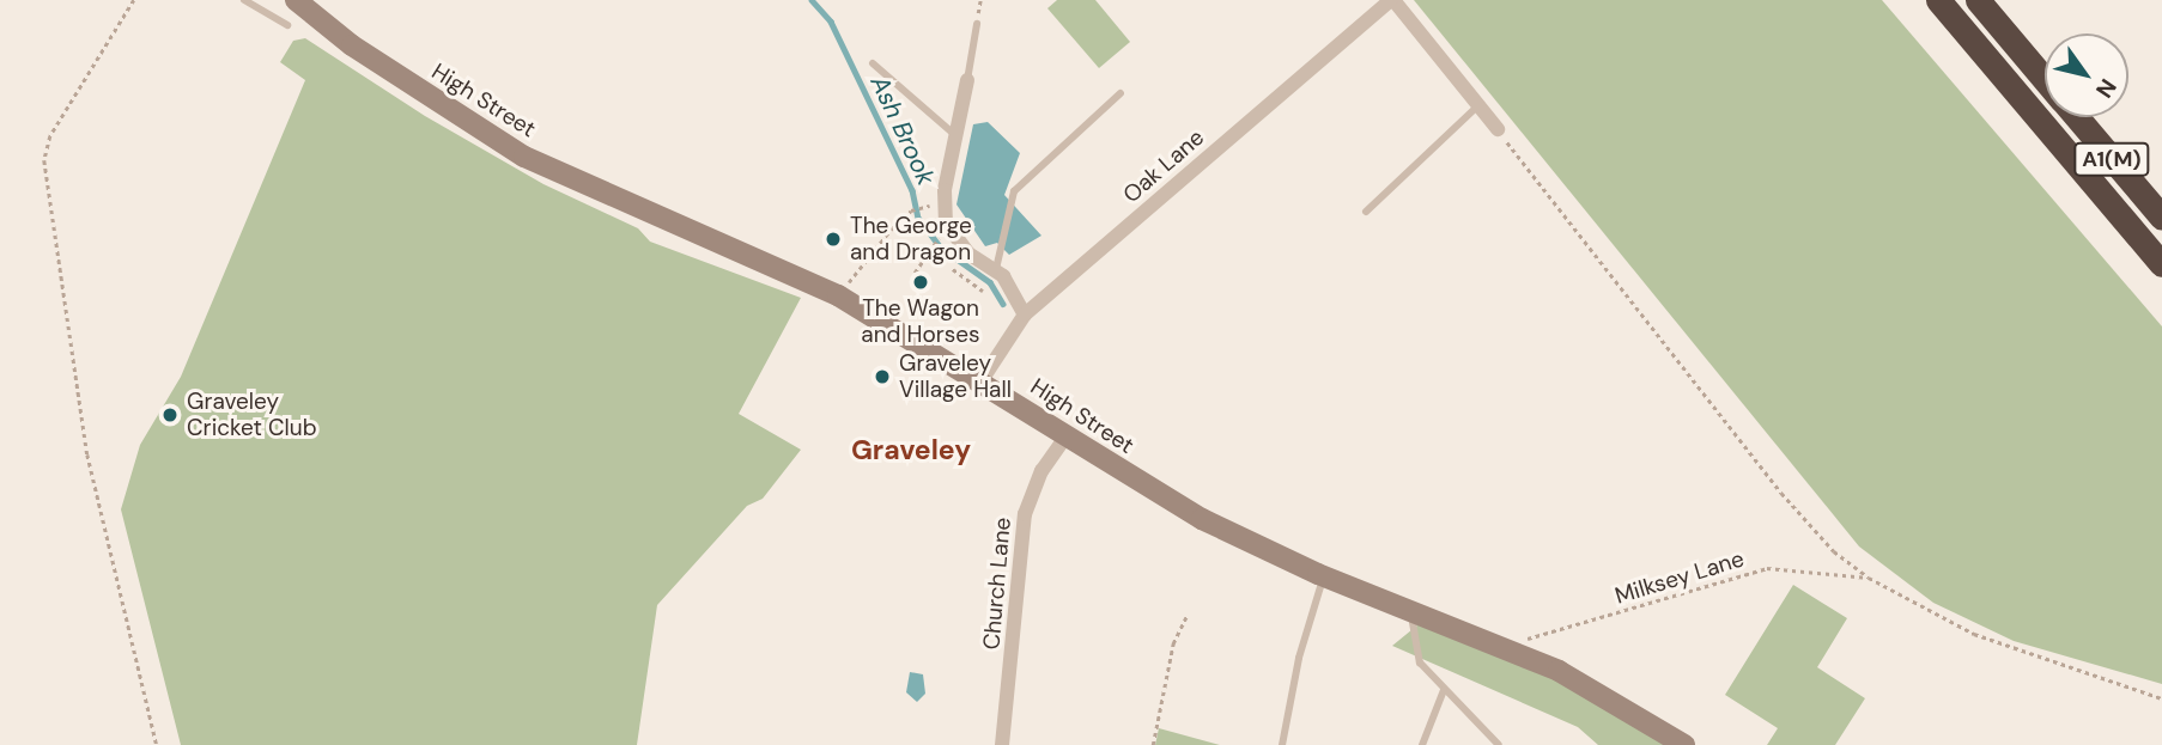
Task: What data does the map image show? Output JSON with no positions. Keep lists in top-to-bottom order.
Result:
{
  "streets": {
    "highway": ["A1(M)"],
    "main road": ["High Street"],
    "street": ["Oak Lane", "Church Lane"],
    "path": ["Milksey Lane"]
  },
  "crossings": [
    ["High Street", "Oak Lane"],
    ["High Street", "Milksey Lane"],
    ["High Street", "Church Lane"]
  ],
  "districts": ["Graveley"],
  "water": ["Ash Brook"],
  "places": [
    "The George and Dragon",
    "The Wagon and Horses",
    "Graveley Village Hall",
    "Graveley Cricket Club"
  ],
  "north": "bottom right"
}
